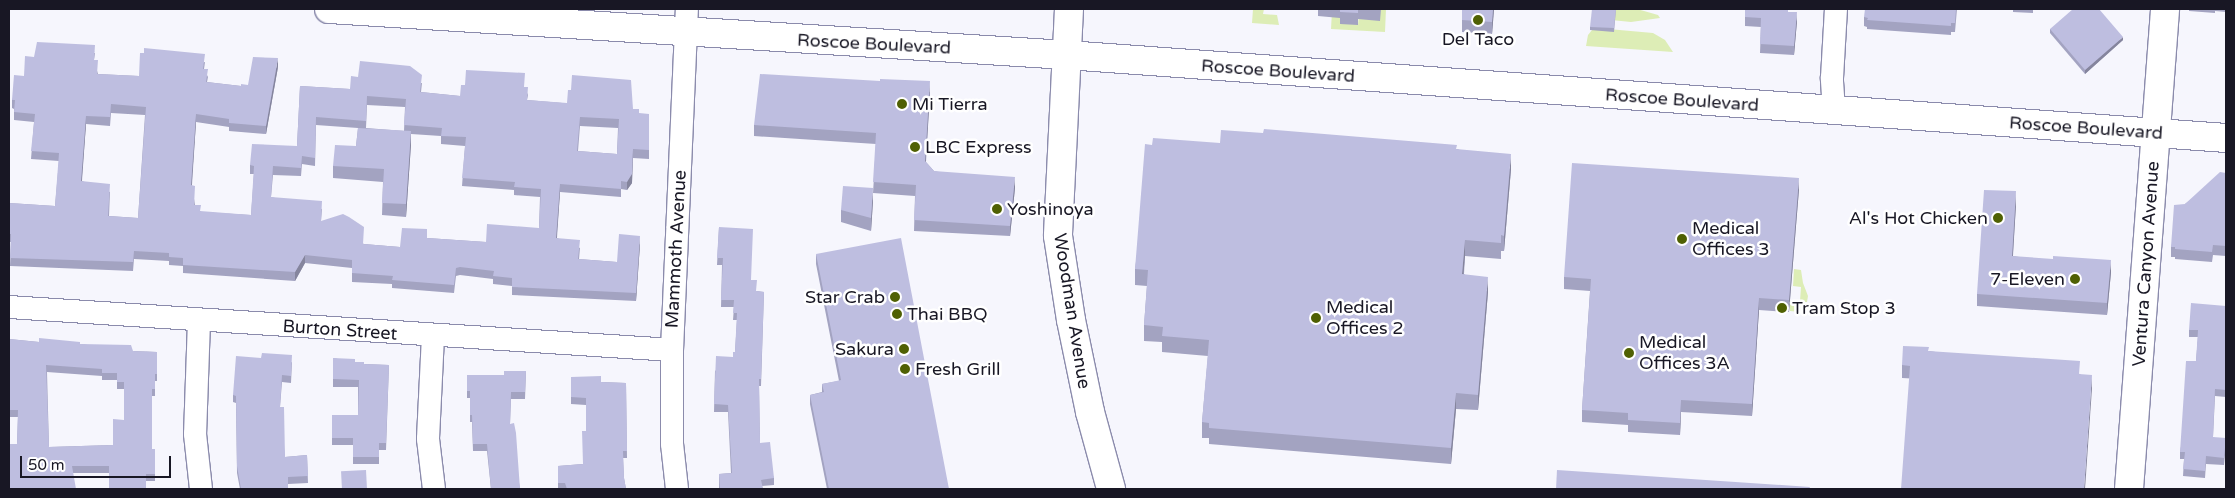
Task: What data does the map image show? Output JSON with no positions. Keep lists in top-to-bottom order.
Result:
{
  "streets": {
    "main road": ["Roscoe Boulevard", "Ventura Canyon Avenue", "Woodman Avenue"],
    "street": ["Mammoth Avenue", "Burton Street"]
  },
  "crossings": [
    ["Roscoe Boulevard", "Mammoth Avenue"],
    ["Roscoe Boulevard", "Ventura Canyon Avenue"],
    ["Roscoe Boulevard", "Woodman Avenue"],
    ["Mammoth Avenue", "Burton Street"]
  ],
  "places": [
    "Del Taco",
    "Mi Tierra",
    "LBC Express",
    "Yoshinoya",
    "Al's Hot Chicken",
    "Medical Offices 3",
    "7-Eleven",
    "Star Crab",
    "Tram Stop 3",
    "Thai BBQ",
    "Medical Offices 2",
    "Sakura",
    "Medical Offices 3A",
    "Fresh Grill"
  ],
  "scale_bar": "50 m"
}
